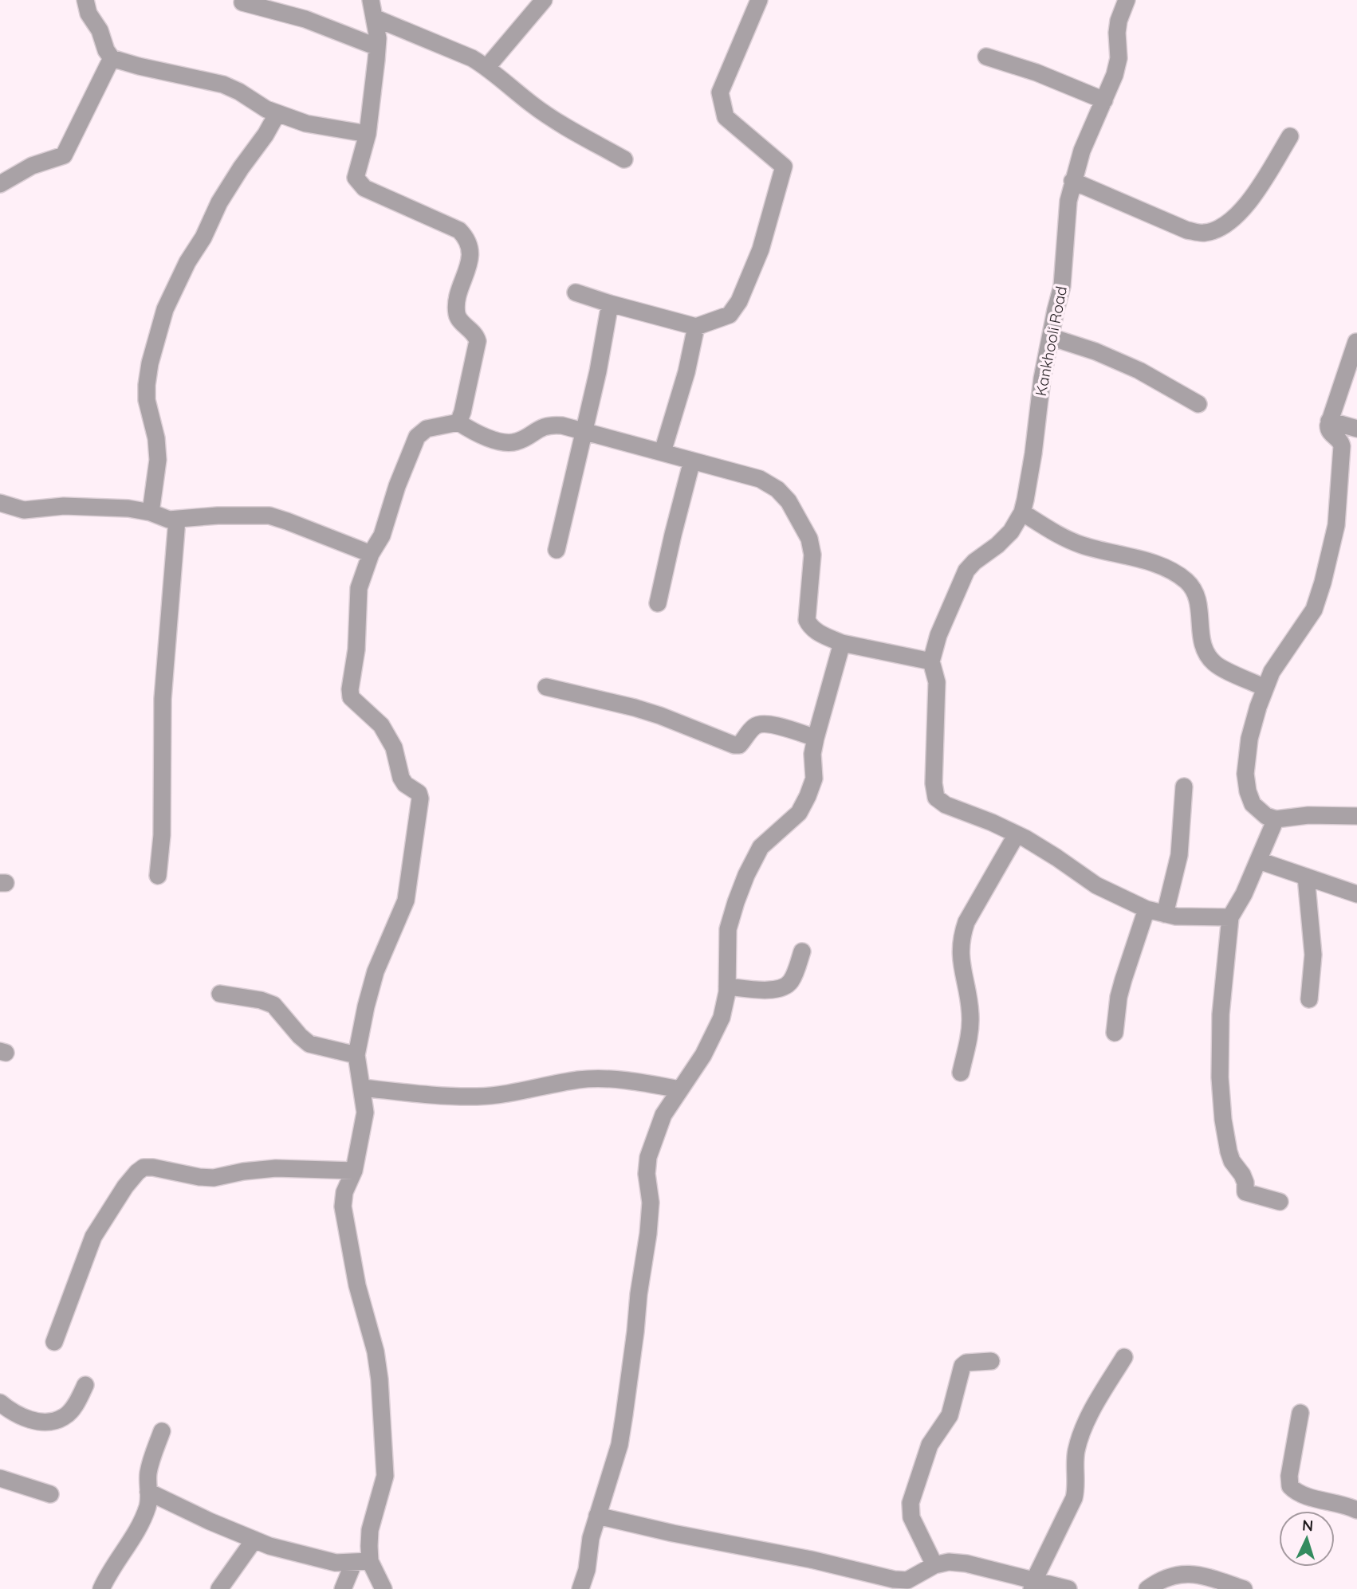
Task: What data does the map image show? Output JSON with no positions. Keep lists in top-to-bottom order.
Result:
{
  "streets": {
    "street": ["Kankhooli Road"]
  },
  "north": "top"
}
